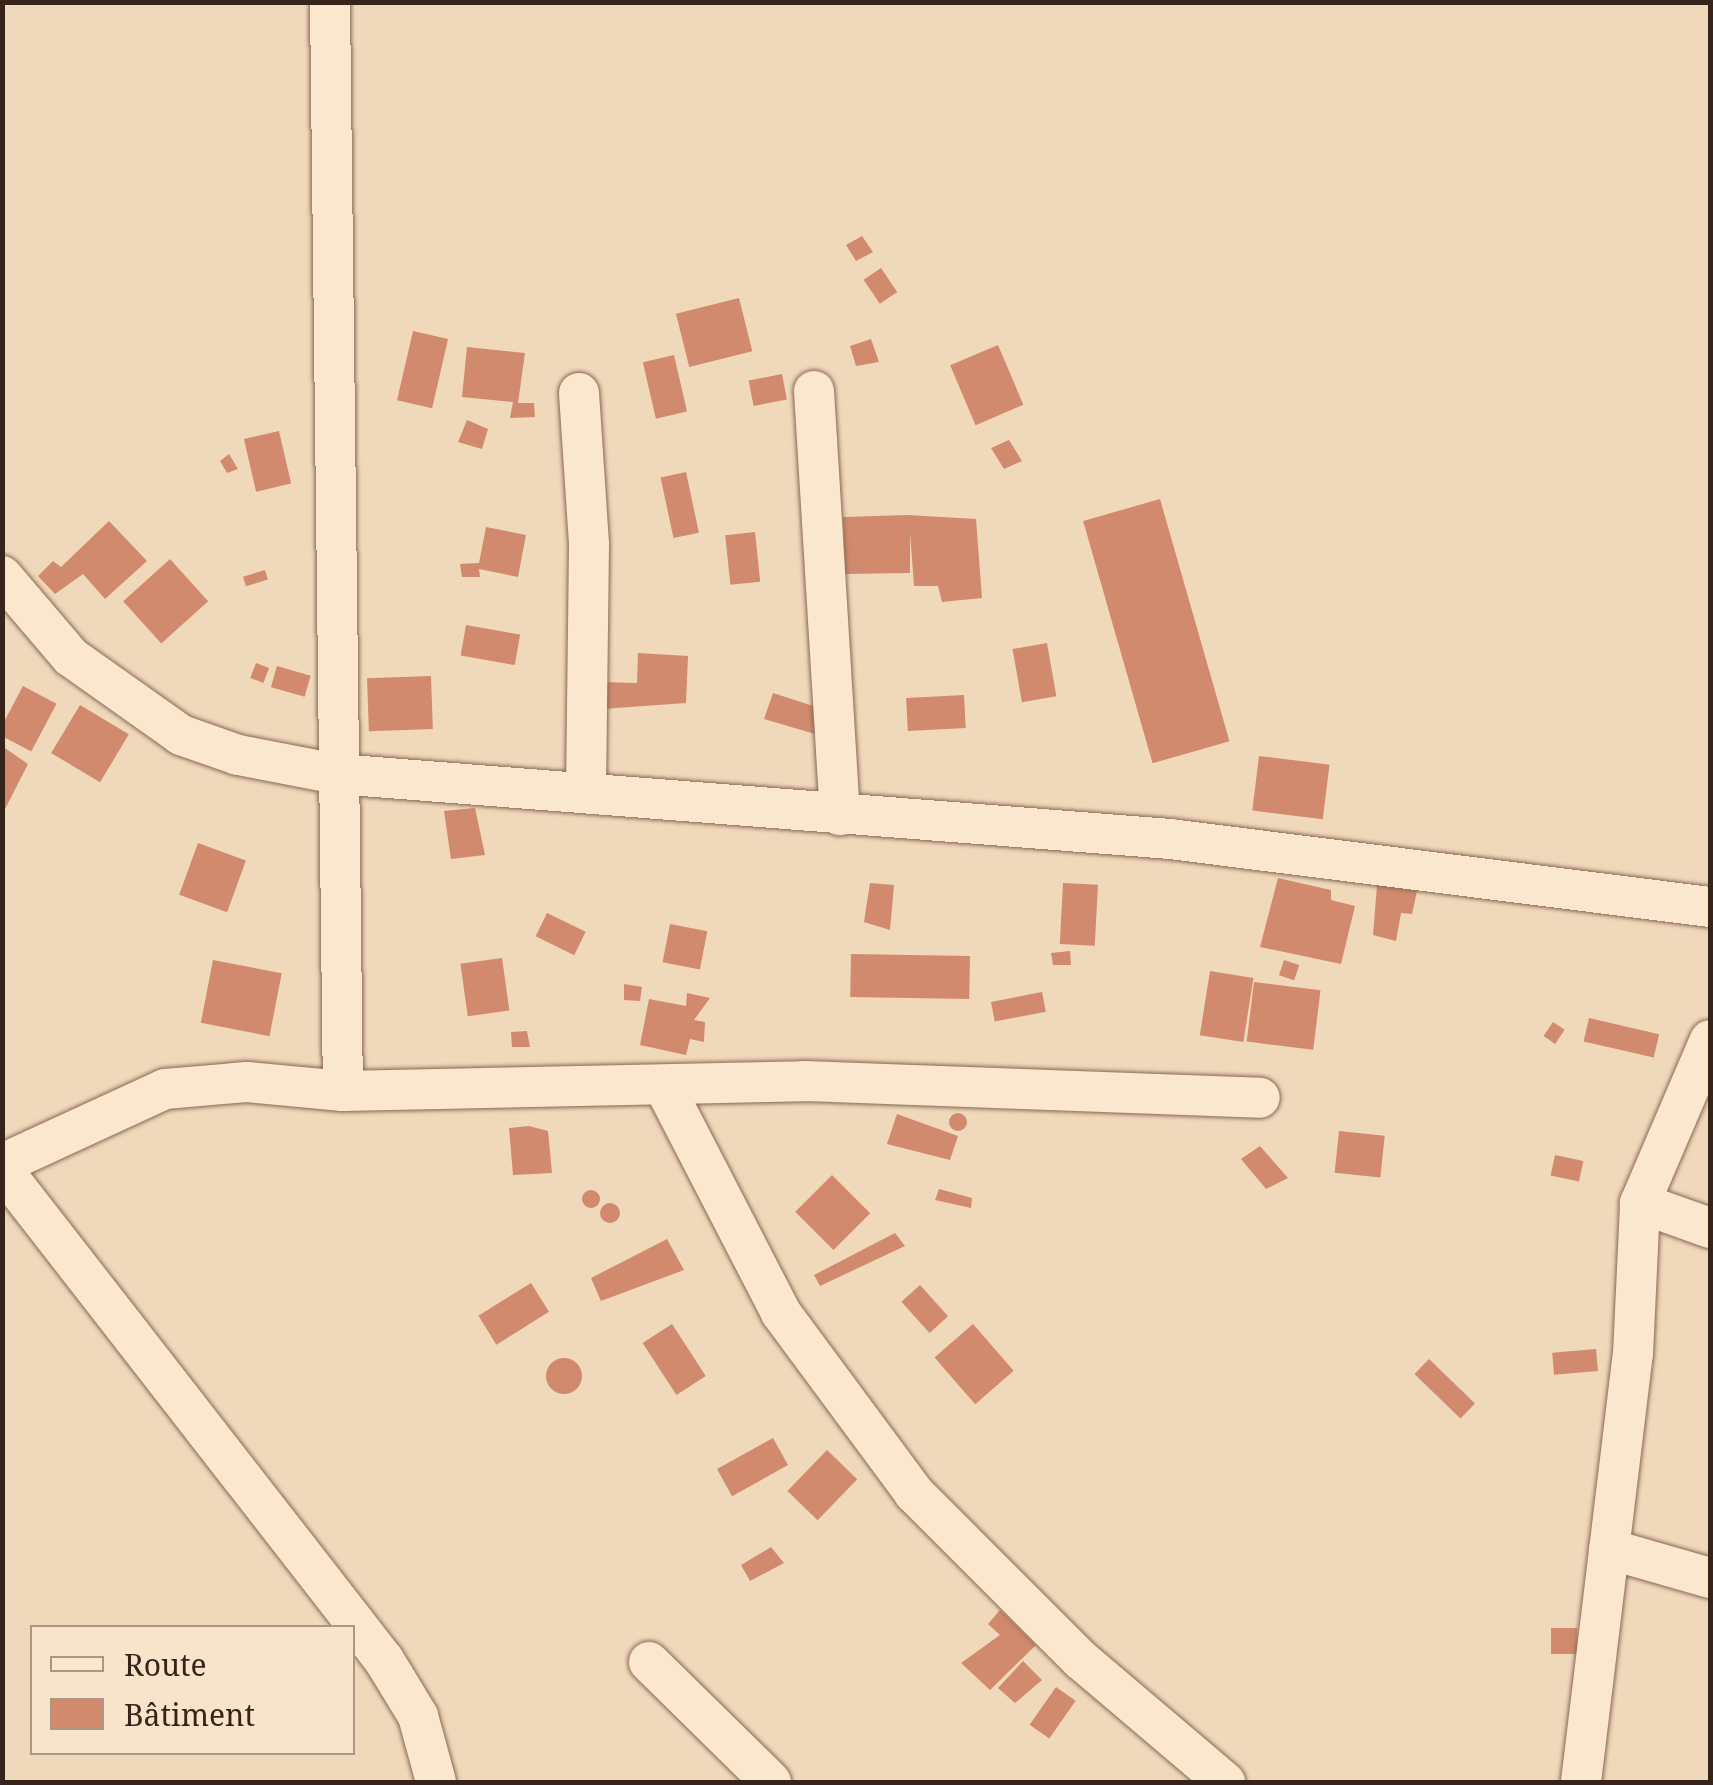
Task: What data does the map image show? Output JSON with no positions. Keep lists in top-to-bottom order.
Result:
{
  "legend": ["Route", "Bâtiment"]
}
